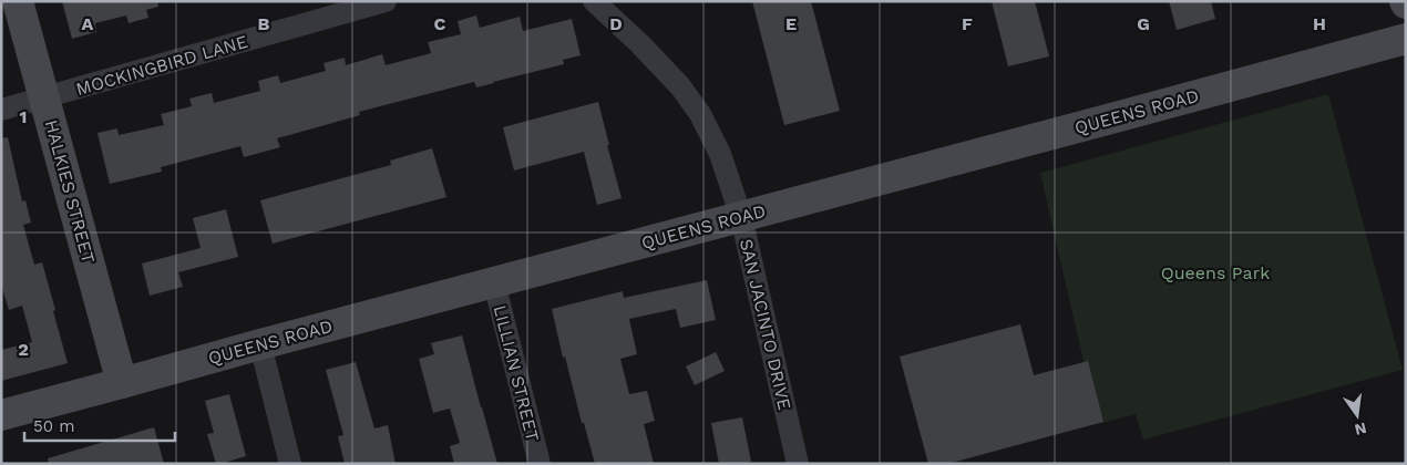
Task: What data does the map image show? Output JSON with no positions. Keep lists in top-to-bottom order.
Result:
{
  "streets": {
    "street": [
      "MOCKINGBIRD LANE",
      "QUEENS ROAD",
      "HALKIES STREET",
      "SAN JACINTO DRIVE",
      "LILLIAN STREET"
    ]
  },
  "crossings": [
    ["MOCKINGBIRD LANE", "HALKIES STREET"],
    ["QUEENS ROAD", "HALKIES STREET"],
    ["QUEENS ROAD", "SAN JACINTO DRIVE"],
    ["QUEENS ROAD", "LILLIAN STREET"]
  ],
  "parks": ["Queens Park"],
  "scale_bar": "50 m",
  "north": "bottom",
  "grid": {
    "columns": [
      "A",
      "B",
      "C",
      "D",
      "E",
      "F",
      "G",
      "H"
    ],
    "rows": ["1", "2"]
  }
}
